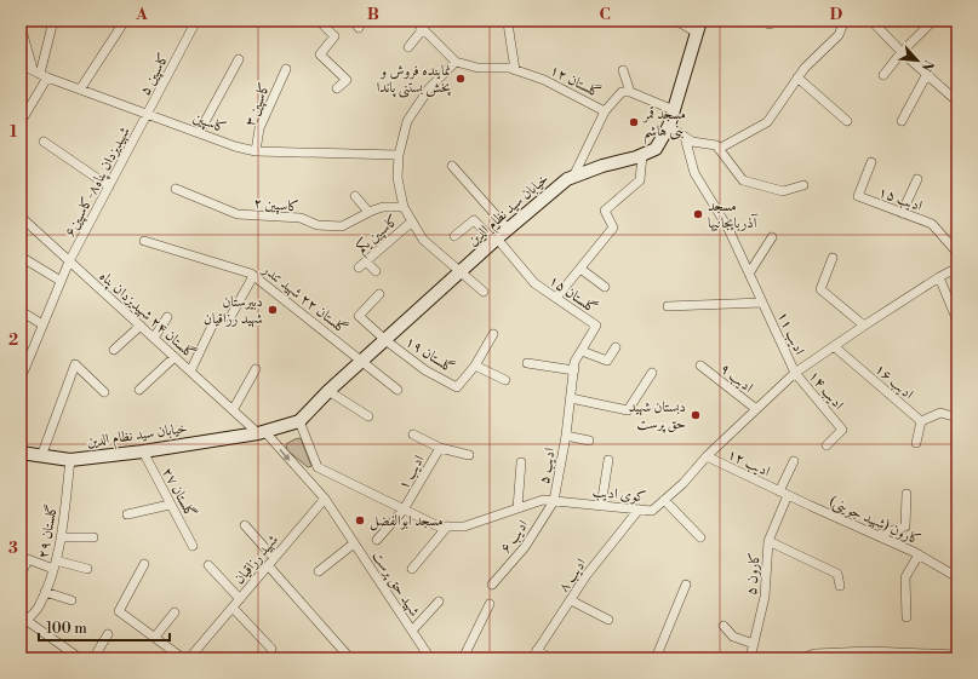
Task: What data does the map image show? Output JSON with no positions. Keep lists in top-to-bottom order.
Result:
{
  "streets": {
    "main road": ["خیابان سید نظام الدین"],
    "street": [
      "کاسپین ۵",
      "گلستان ۱۲",
      "کاسپین ۳",
      "کاسپین",
      "شهیدیزدان پناه۸-کاسپین۶",
      "ادیب ۱۵",
      "کاسپین ۲",
      "کاسپین یکم",
      "گلستان ۱۵",
      "گلستان ۲۲ شهید تندر",
      "گلستان ۲۴ شهیدیزدان پناه",
      "ادیب ۱۱",
      "گلستان ۱۹",
      "ادیب ۹",
      "ادیب ۱۶",
      "ادیب ۱۴",
      "ادیب ۱۲",
      "ادیب ۵",
      "ادیب ۱",
      "گلستان ۲۷",
      "کوی ادیب",
      "کارون (شهید جوینی)",
      "گلستان ۲۹",
      "ادیب ۶",
      "شهید رزاقیان",
      "کارون ۵",
      "ادیب ۸",
      "شهید حق پرست"
    ]
  },
  "crossings": [
    ["کاسپین ۵", "کاسپین"],
    ["کاسپین ۵", "شهیدیزدان پناه۸-کاسپین۶"],
    ["کاسپین ۳", "کاسپین"],
    ["کاسپین", "شهیدیزدان پناه۸-کاسپین۶"],
    ["شهیدیزدان پناه۸-کاسپین۶", "گلستان ۲۴ شهیدیزدان پناه"],
    ["خیابان سید نظام الدین", "گلستان ۱۵"],
    ["خیابان سید نظام الدین", "گلستان ۲۲ شهید تندر"],
    ["خیابان سید نظام الدین", "گلستان ۲۴ شهیدیزدان پناه"],
    ["خیابان سید نظام الدین", "گلستان ۱۹"],
    ["خیابان سید نظام الدین", "گلستان ۲۷"],
    ["خیابان سید نظام الدین", "گلستان ۲۹"],
    ["گلستان ۱۵", "ادیب ۵"],
    ["ادیب ۱۱", "ادیب ۱۴"],
    ["ادیب ۱۱", "کوی ادیب"],
    ["ادیب ۹", "کوی ادیب"],
    ["ادیب ۱۶", "کوی ادیب"],
    ["ادیب ۱۴", "کوی ادیب"],
    ["ادیب ۱۲", "کوی ادیب"],
    ["ادیب ۱۲", "کارون (شهید جوینی)"],
    ["ادیب ۱۲", "کارون ۵"],
    ["ادیب ۵", "کوی ادیب"],
    ["ادیب ۵", "ادیب ۶"],
    ["ادیب ۱", "کوی ادیب"],
    ["کوی ادیب", "ادیب ۶"],
    ["کوی ادیب", "ادیب ۸"],
    ["کارون (شهید جوینی)", "کارون ۵"],
    ["شهید رزاقیان", "شهید حق پرست"]
  ],
  "places": [
    "نماینده فروش و پخش بستنی پاندا",
    "مسجد قمر بنی هاشم",
    "مسجد آذربایجانیها",
    "دبیرستان شهید رزاقیان",
    "دبستان شهید حق پرست",
    "مسجد ابوالفضل"
  ],
  "scale_bar": "100 m",
  "north": "bottom right",
  "grid": {
    "columns": [
      "A",
      "B",
      "C",
      "D"
    ],
    "rows": ["1", "2", "3"]
  }
}
